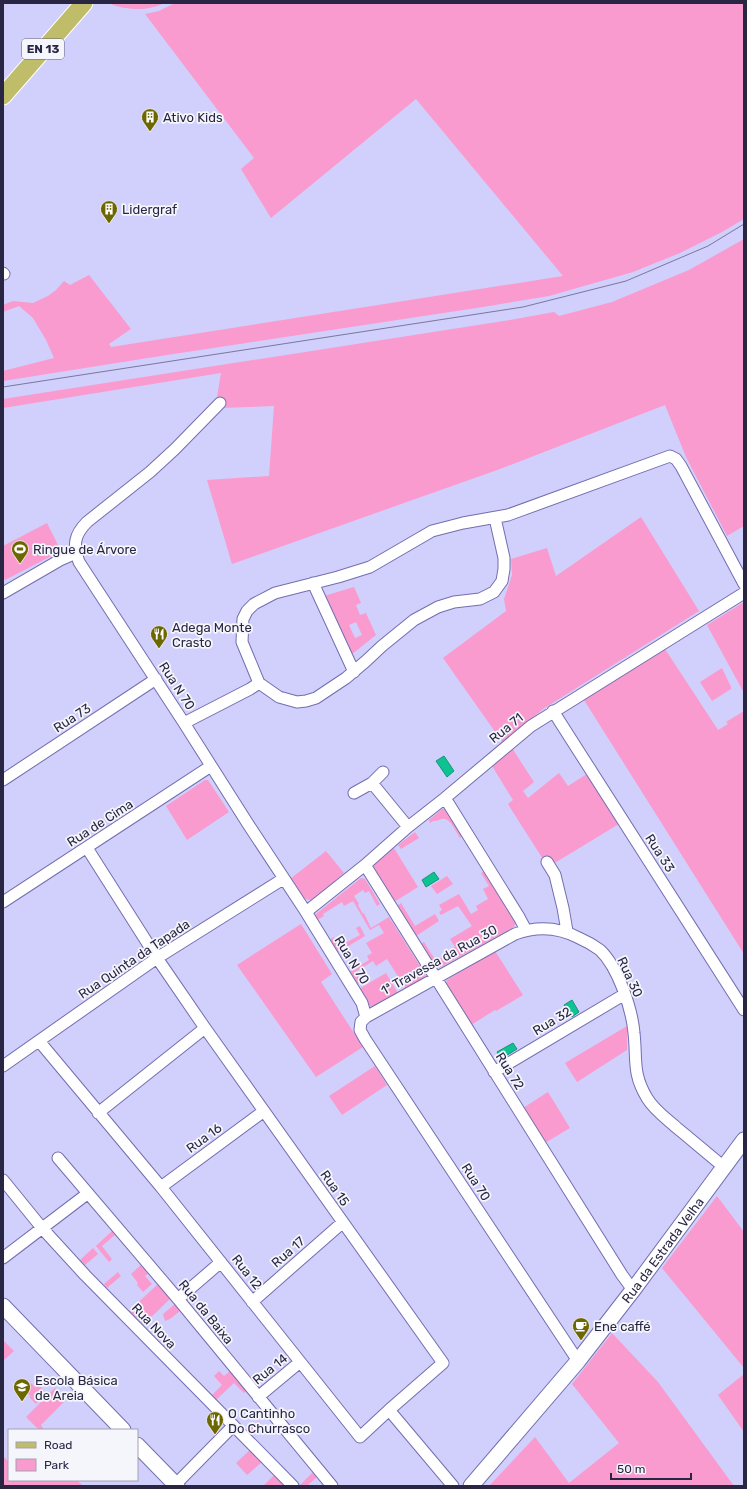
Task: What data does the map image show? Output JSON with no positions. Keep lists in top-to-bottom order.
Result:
{
  "streets": {
    "main road": ["EN 13"],
    "street": [
      "Rua N 70",
      "Rua 73",
      "Rua 71",
      "Rua de Cima",
      "Rua 33",
      "Rua Quinta da Tapada",
      "1ª Travessa da Rua 30",
      "Rua 30",
      "Rua 32",
      "Rua 72",
      "Rua 16",
      "Rua 70",
      "Rua 15",
      "Rua da Estrada Velha",
      "Rua 17",
      "Rua 12",
      "Rua da Baixa",
      "Rua Nova",
      "Rua 14"
    ]
  },
  "crossings": [
    ["Rua N 70", "Rua 73"],
    ["Rua N 70", "Rua 71"],
    ["Rua N 70", "Rua de Cima"],
    ["Rua N 70", "Rua Quinta da Tapada"],
    ["Rua N 70", "1ª Travessa da Rua 30"],
    ["Rua N 70", "Rua 70"],
    ["Rua 71", "Rua 33"],
    ["Rua 71", "Rua 72"],
    ["Rua de Cima", "Rua 15"],
    ["Rua Quinta da Tapada", "Rua 15"],
    ["Rua Quinta da Tapada", "Rua 12"],
    ["1ª Travessa da Rua 30", "Rua 30"],
    ["1ª Travessa da Rua 30", "Rua 72"],
    ["1ª Travessa da Rua 30", "Rua 70"],
    ["Rua 30", "Rua 32"],
    ["Rua 30", "Rua da Estrada Velha"],
    ["Rua 32", "Rua 72"],
    ["Rua 72", "Rua da Estrada Velha"],
    ["Rua 16", "Rua 15"],
    ["Rua 16", "Rua 12"],
    ["Rua 70", "Rua da Estrada Velha"],
    ["Rua 15", "Rua 17"],
    ["Rua 15", "Rua 12"],
    ["Rua 17", "Rua 12"],
    ["Rua 12", "Rua 14"],
    ["Rua da Baixa", "Rua 14"]
  ],
  "places": {
    "building": ["Ativo Kids", "Lidergraf"],
    "sports": ["Ringue de Árvore"],
    "restaurant": ["Adega Monte Crasto", "O Cantinho Do Churrasco"],
    "cafe": ["Ene caffé"],
    "school or university": ["Escola Básica de Areia"]
  },
  "legend": ["Road", "Park"],
  "scale_bar": "50 m"
}
